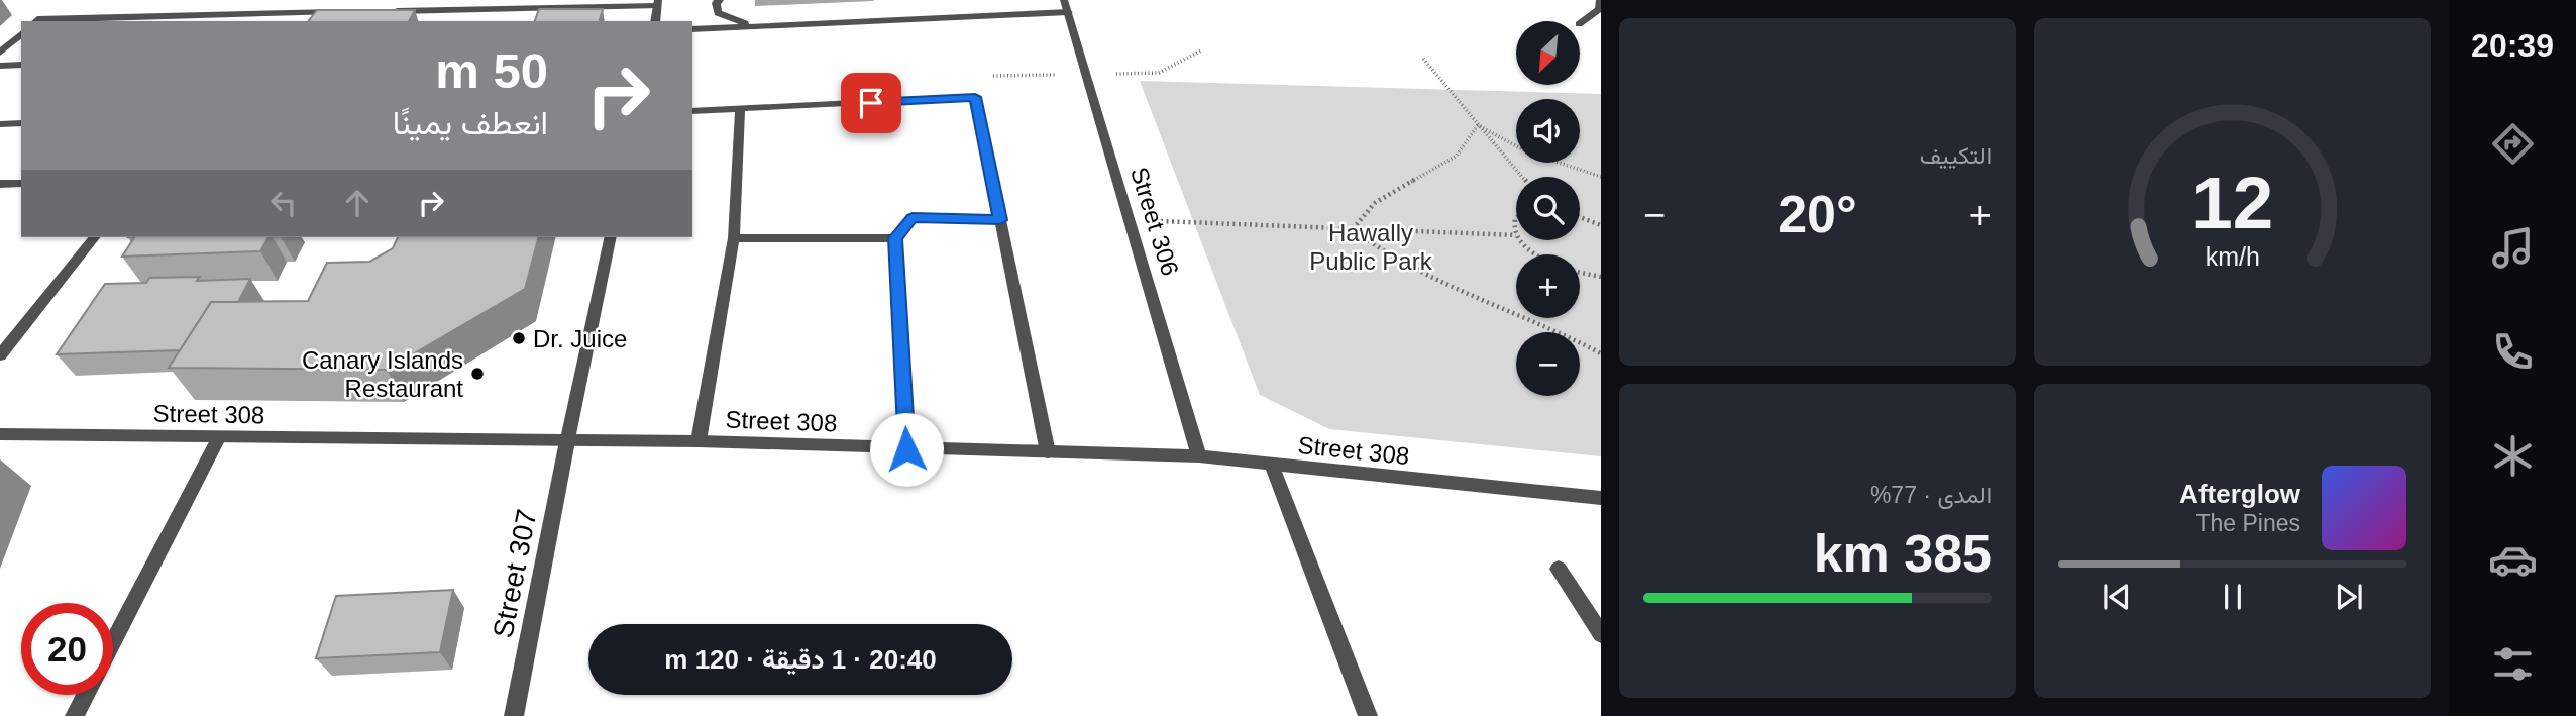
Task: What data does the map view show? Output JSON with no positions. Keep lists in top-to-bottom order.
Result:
{
  "streets": {
    "street": ["Street 306", "Street 308", "Street 307"]
  },
  "crossings": [
    ["Street 306", "Street 308"],
    ["Street 308", "Street 307"]
  ],
  "parks": ["Hawally Public Park"],
  "places": ["Dr. Juice", "Canary Islands Restaurant"],
  "north": "bottom left",
  "page": {
    "tabs": "20:39",
    "tile": [
      "التكييف",
      ["المدى · 77%", "385 km"]
    ],
    "map_buttons": ["+", "−"],
    "turn": ["50 m", "انعطف يمينًا"],
    "heat": ["−", "20°", "+"],
    "song": ["Afterglow", "The Pines"],
    "limit": "20",
    "trip": "20:40 · 1 دقيقة · 120 m",
    "gauge": ["12", "km/h"]
  }
}
